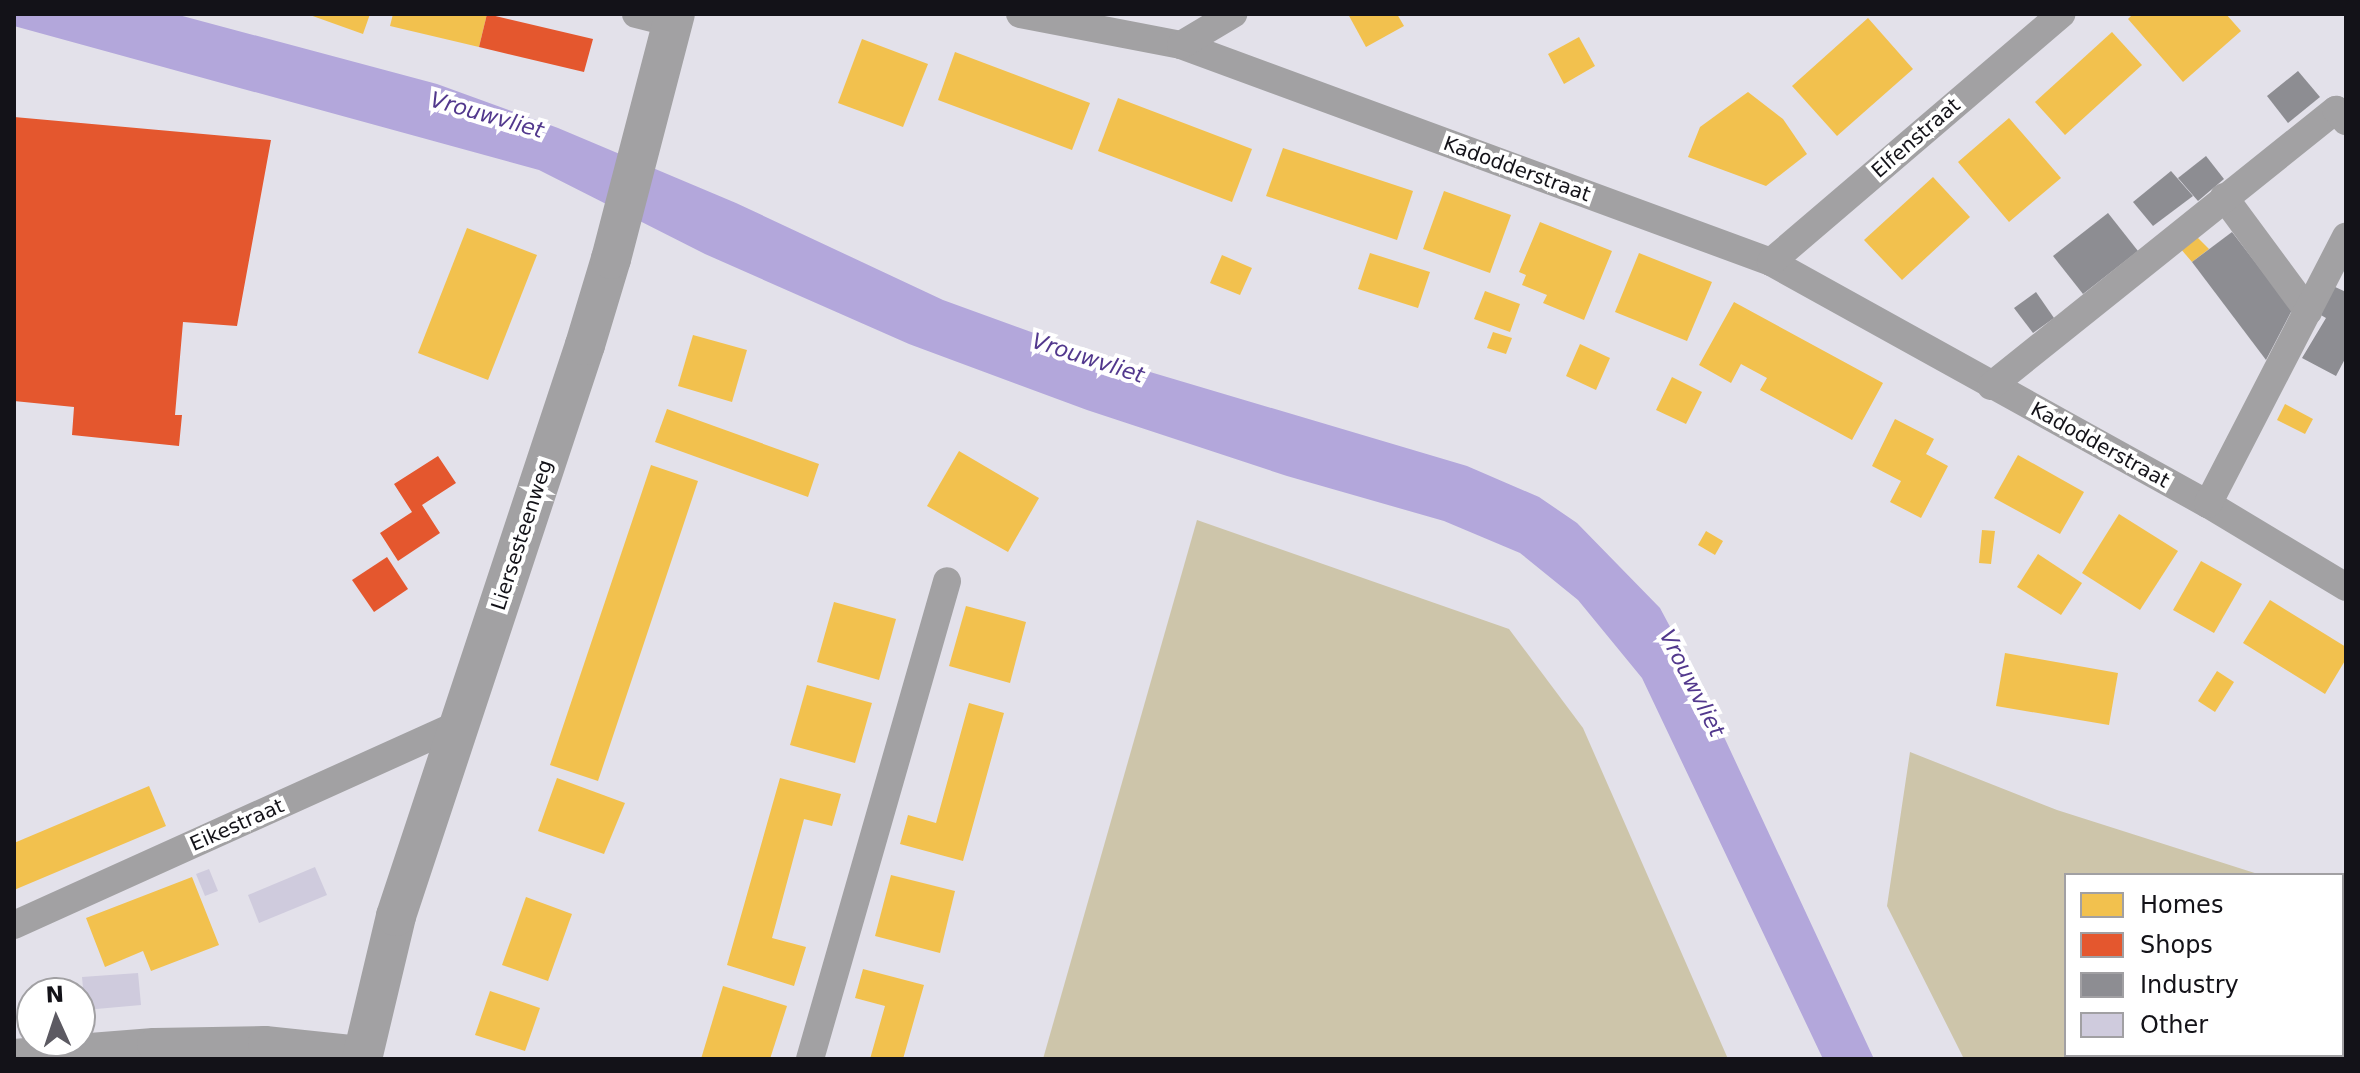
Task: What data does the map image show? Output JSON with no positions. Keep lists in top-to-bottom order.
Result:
{
  "streets": {
    "main road": ["Liersesteenweg"],
    "street": ["Elfenstraat", "Kadodderstraat", "Eikestraat"]
  },
  "crossings": [
    ["Elfenstraat", "Kadodderstraat"],
    ["Liersesteenweg", "Eikestraat"]
  ],
  "water": ["Vrouwvliet"],
  "legend": [
    "Homes",
    "Shops",
    "Industry",
    "Other"
  ],
  "north": "top"
}
